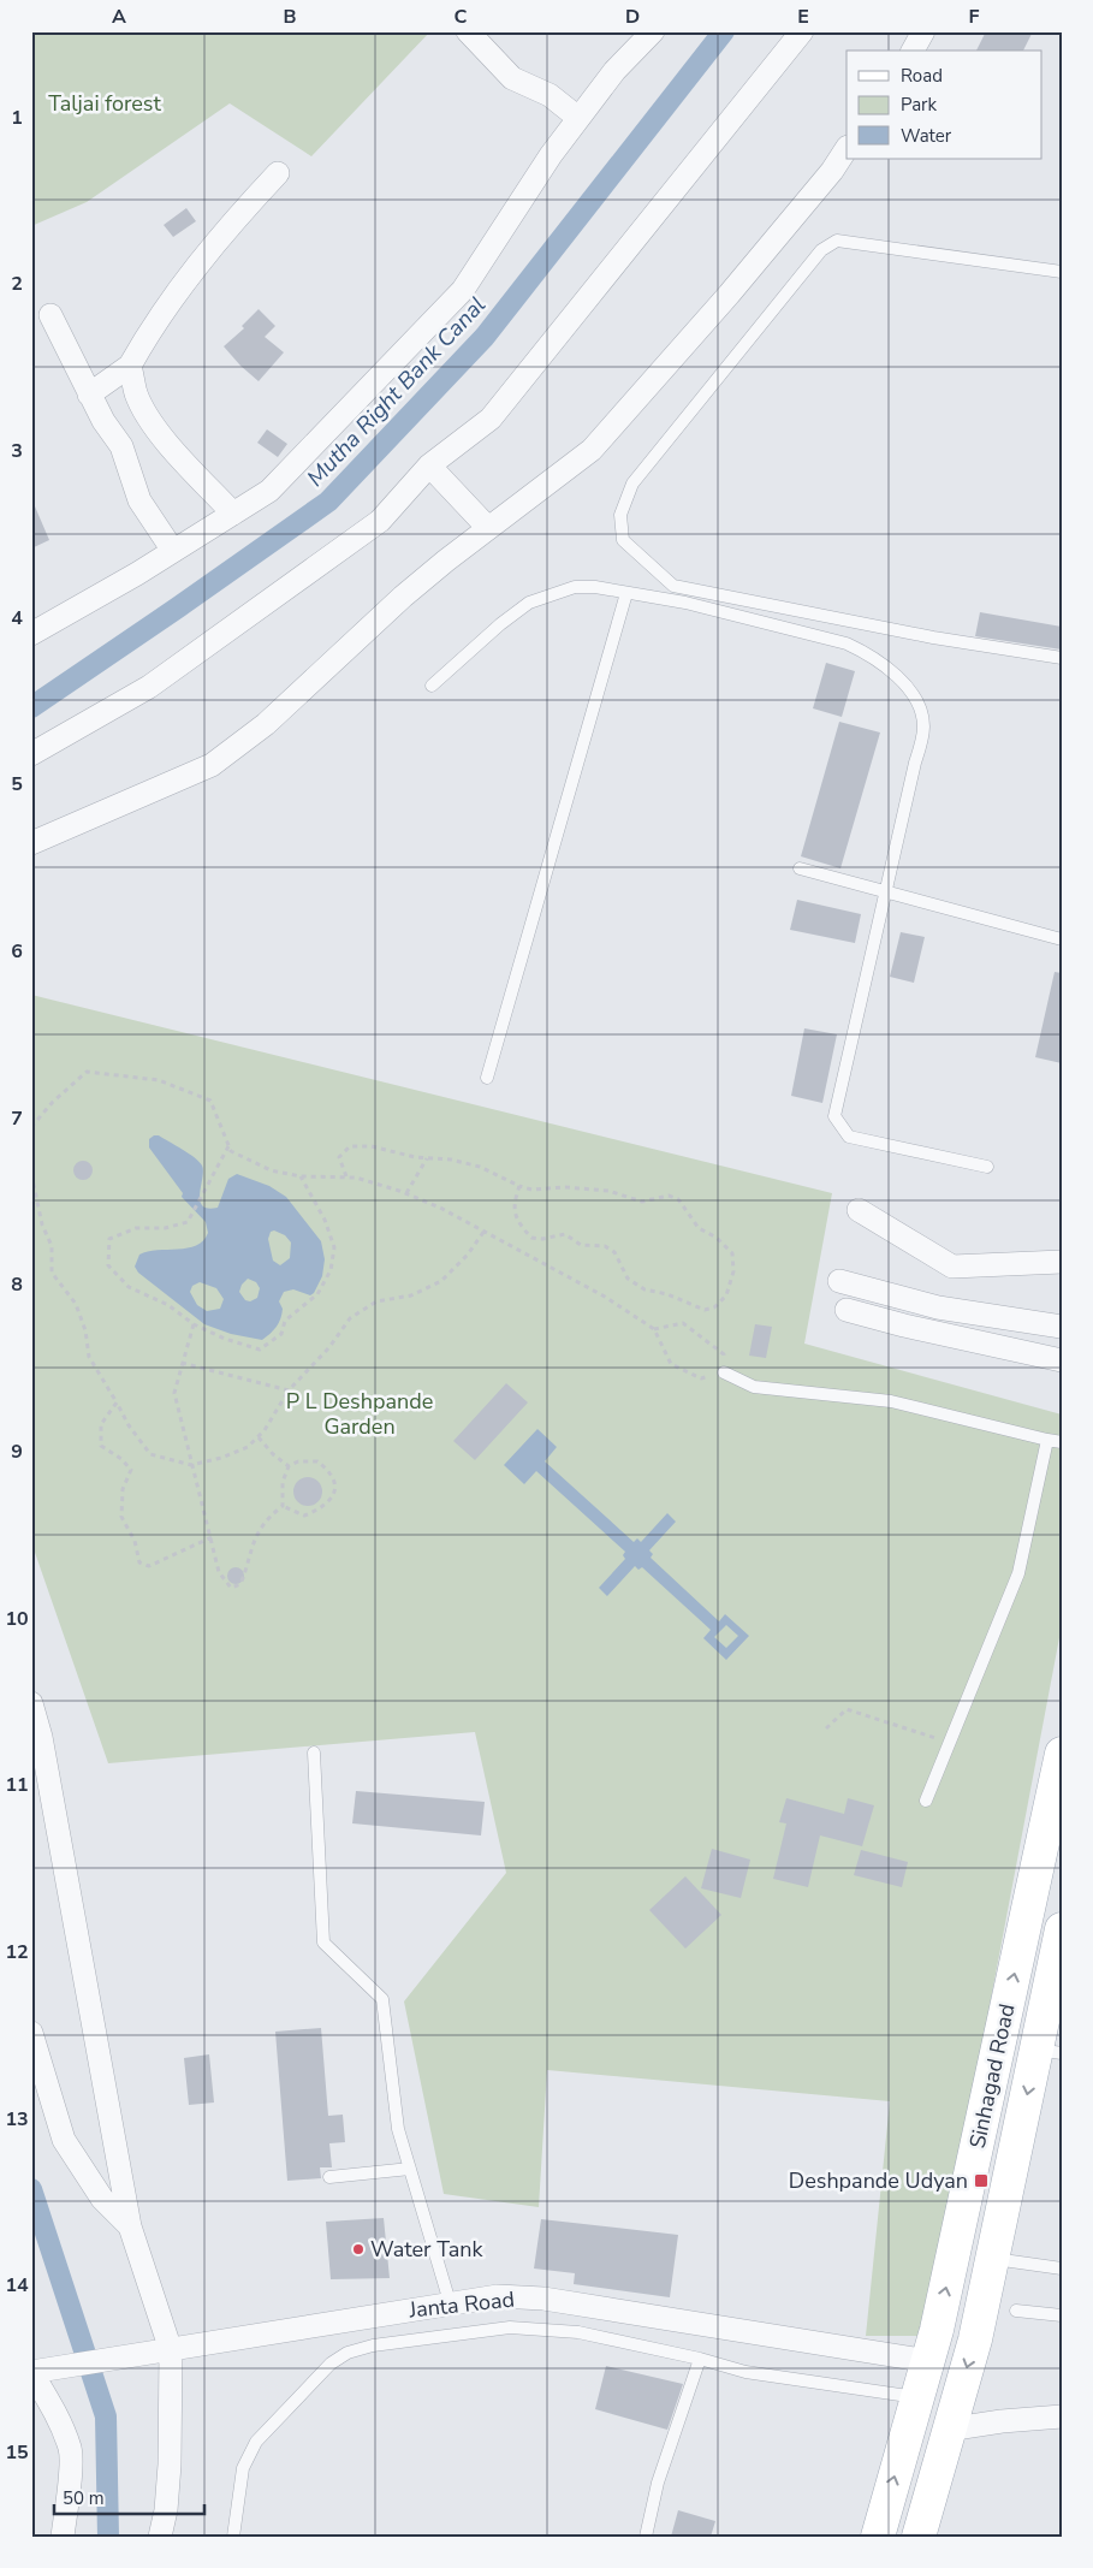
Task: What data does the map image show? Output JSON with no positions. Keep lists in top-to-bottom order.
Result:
{
  "streets": {
    "main road": ["Sinhagad Road"],
    "street": ["Janta Road"]
  },
  "crossings": [
    ["Sinhagad Road", "Janta Road"]
  ],
  "water": ["Mutha Right Bank Canal"],
  "parks": ["Taljai forest", "P L Deshpande Garden"],
  "places": {
    "transit": ["Deshpande Udyan"],
    "other": ["Water Tank"]
  },
  "legend": ["Road", "Park", "Water"],
  "scale_bar": "50 m",
  "grid": {
    "columns": [
      "A",
      "B",
      "C",
      "D",
      "E",
      "F"
    ],
    "rows": [
      "1",
      "2",
      "3",
      "4",
      "5",
      "6",
      "7",
      "8",
      "9",
      "10",
      "11",
      "12",
      "13",
      "14",
      "15"
    ]
  }
}
